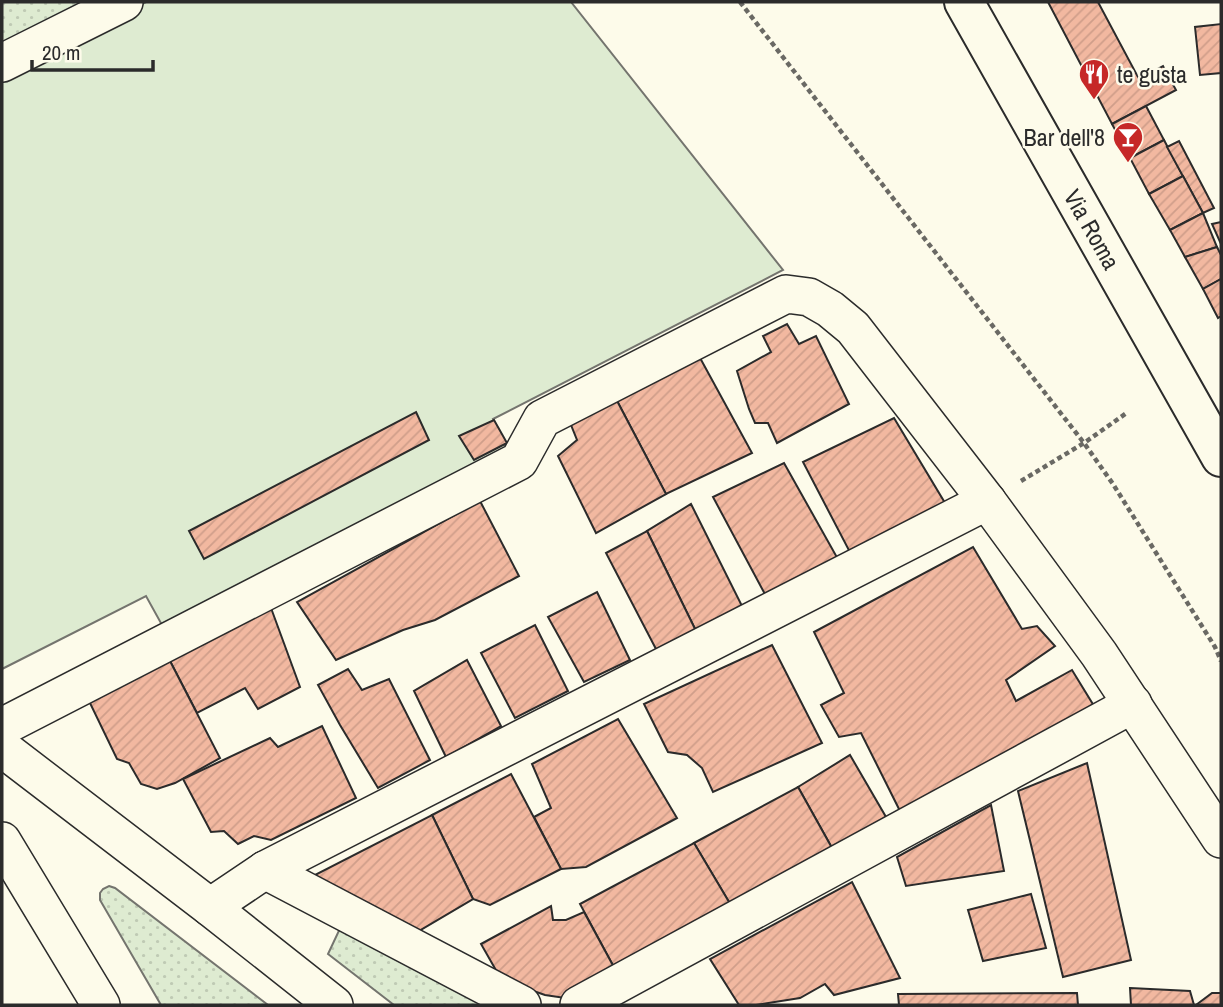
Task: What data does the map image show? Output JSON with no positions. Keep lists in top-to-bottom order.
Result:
{
  "streets": {
    "main road": ["Via Roma"]
  },
  "places": {
    "restaurant": ["te gusta"],
    "bar": ["Bar dell'8"]
  },
  "scale_bar": "20 m"
}
